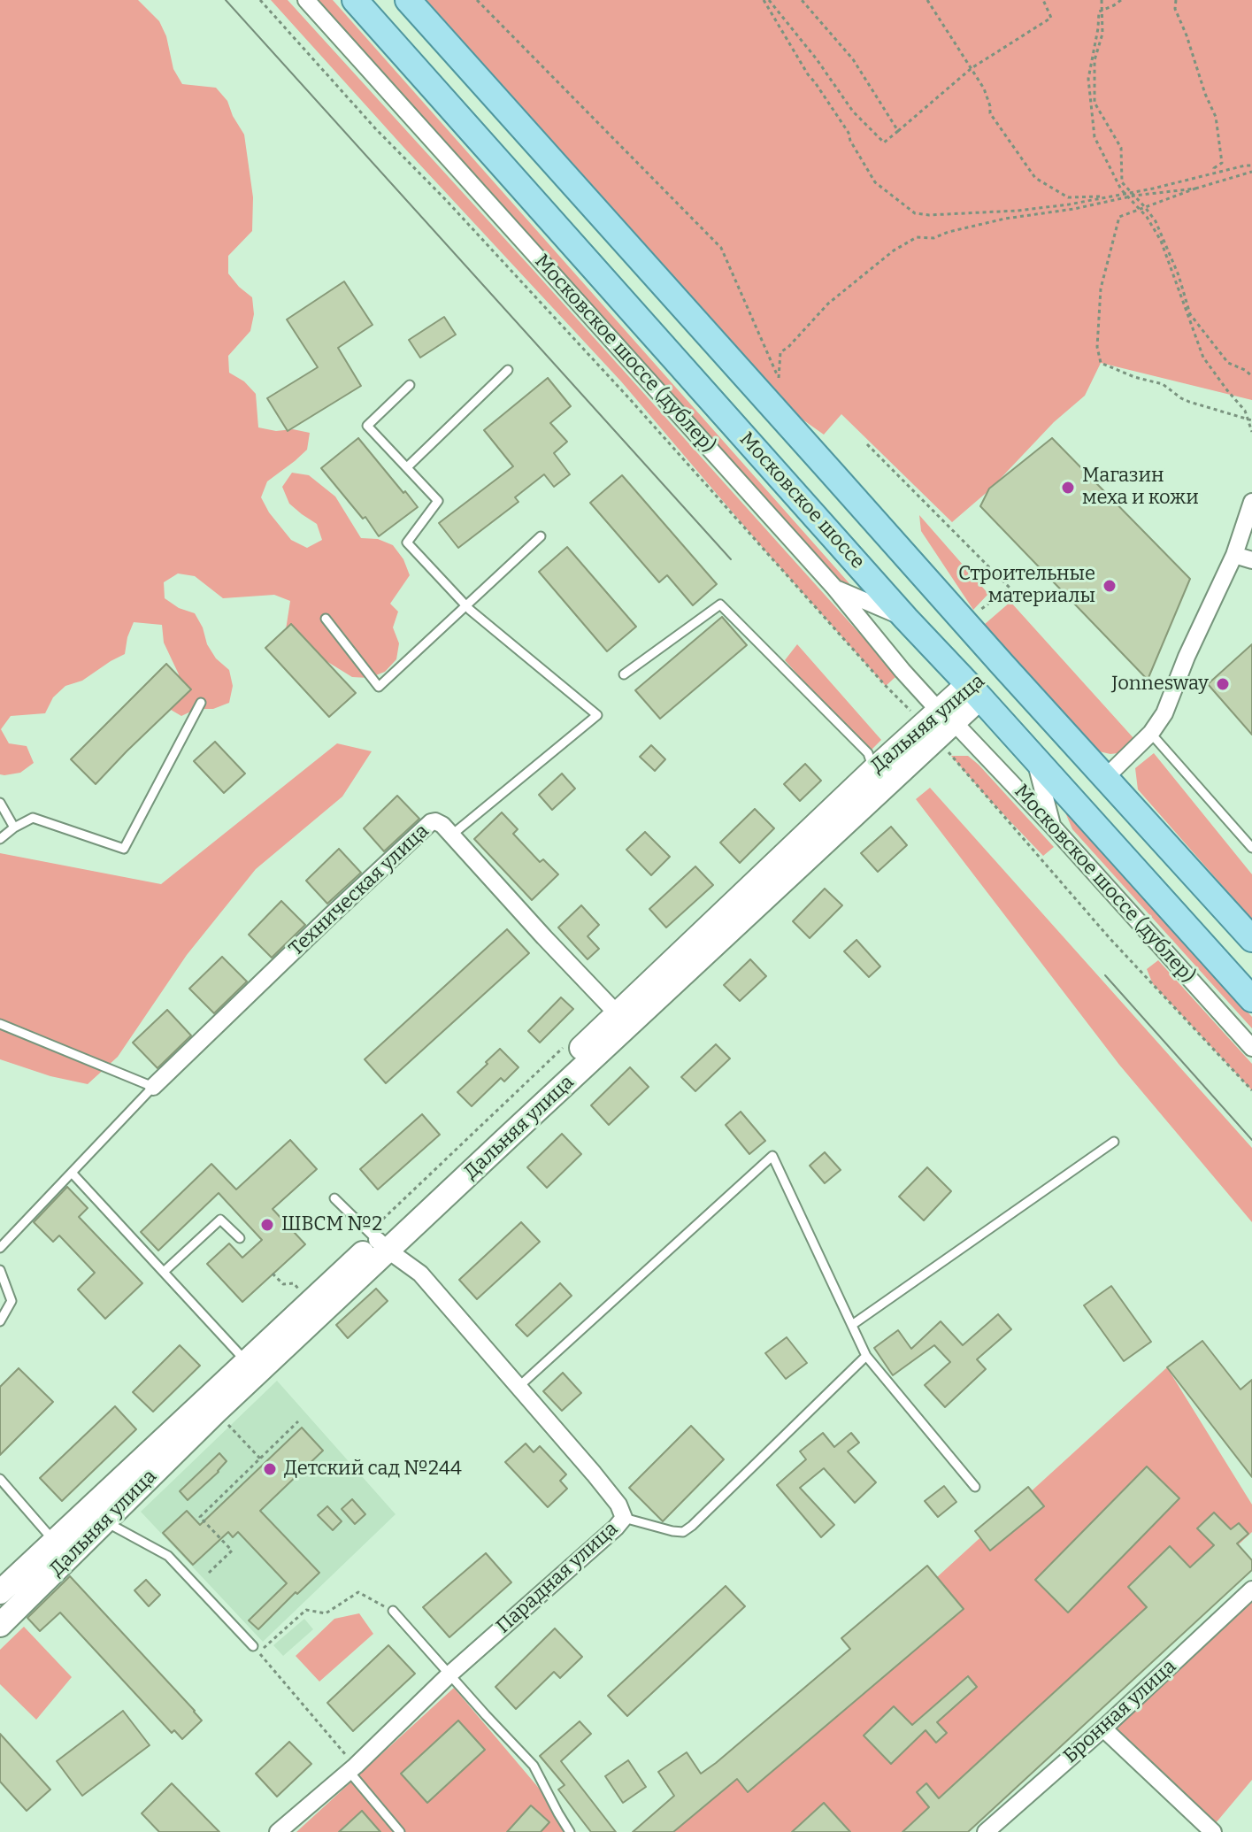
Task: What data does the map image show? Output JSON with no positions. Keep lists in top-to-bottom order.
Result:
{
  "streets": {
    "main road": ["Московское шоссе", "Дальняя улица"],
    "street": [
      "Московское шоссе (дублер)",
      "Техническая улица",
      "Парадная улица",
      "Бронная улица"
    ]
  },
  "crossings": [
    ["Московское шоссе (дублер)", "Дальняя улица"],
    ["Московское шоссе", "Дальняя улица"],
    ["Дальняя улица", "Техническая улица"],
    ["Дальняя улица", "Парадная улица"]
  ],
  "places": [
    "Магазин меха и кожи",
    "Строительные материалы",
    "Jonnesway",
    "ШВСМ №2",
    "Детский сад №244"
  ]
}
